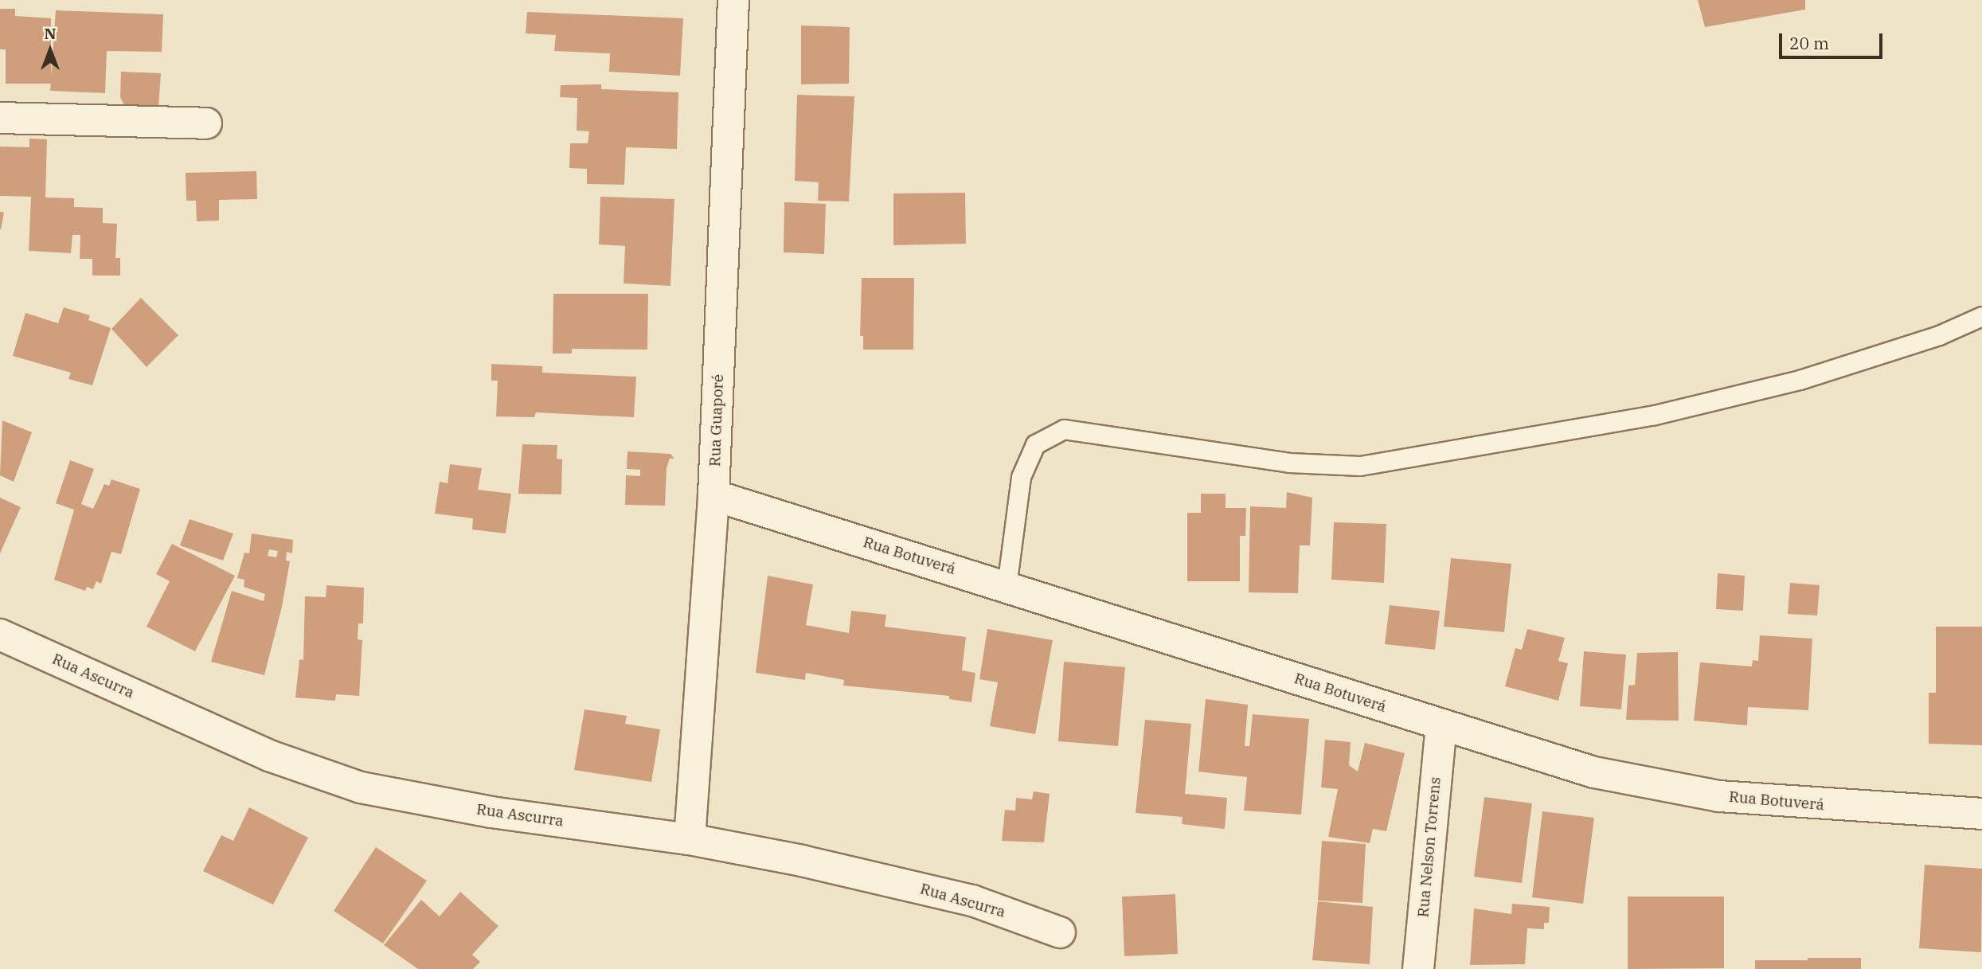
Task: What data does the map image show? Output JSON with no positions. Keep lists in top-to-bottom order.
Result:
{
  "streets": {
    "street": [
      "Rua Guaporé",
      "Rua Botuverá",
      "Rua Ascurra",
      "Rua Nelson Torrens"
    ]
  },
  "crossings": [
    ["Rua Guaporé", "Rua Botuverá"],
    ["Rua Guaporé", "Rua Ascurra"],
    ["Rua Botuverá", "Rua Nelson Torrens"]
  ],
  "scale_bar": "20 m",
  "north": "top"
}
